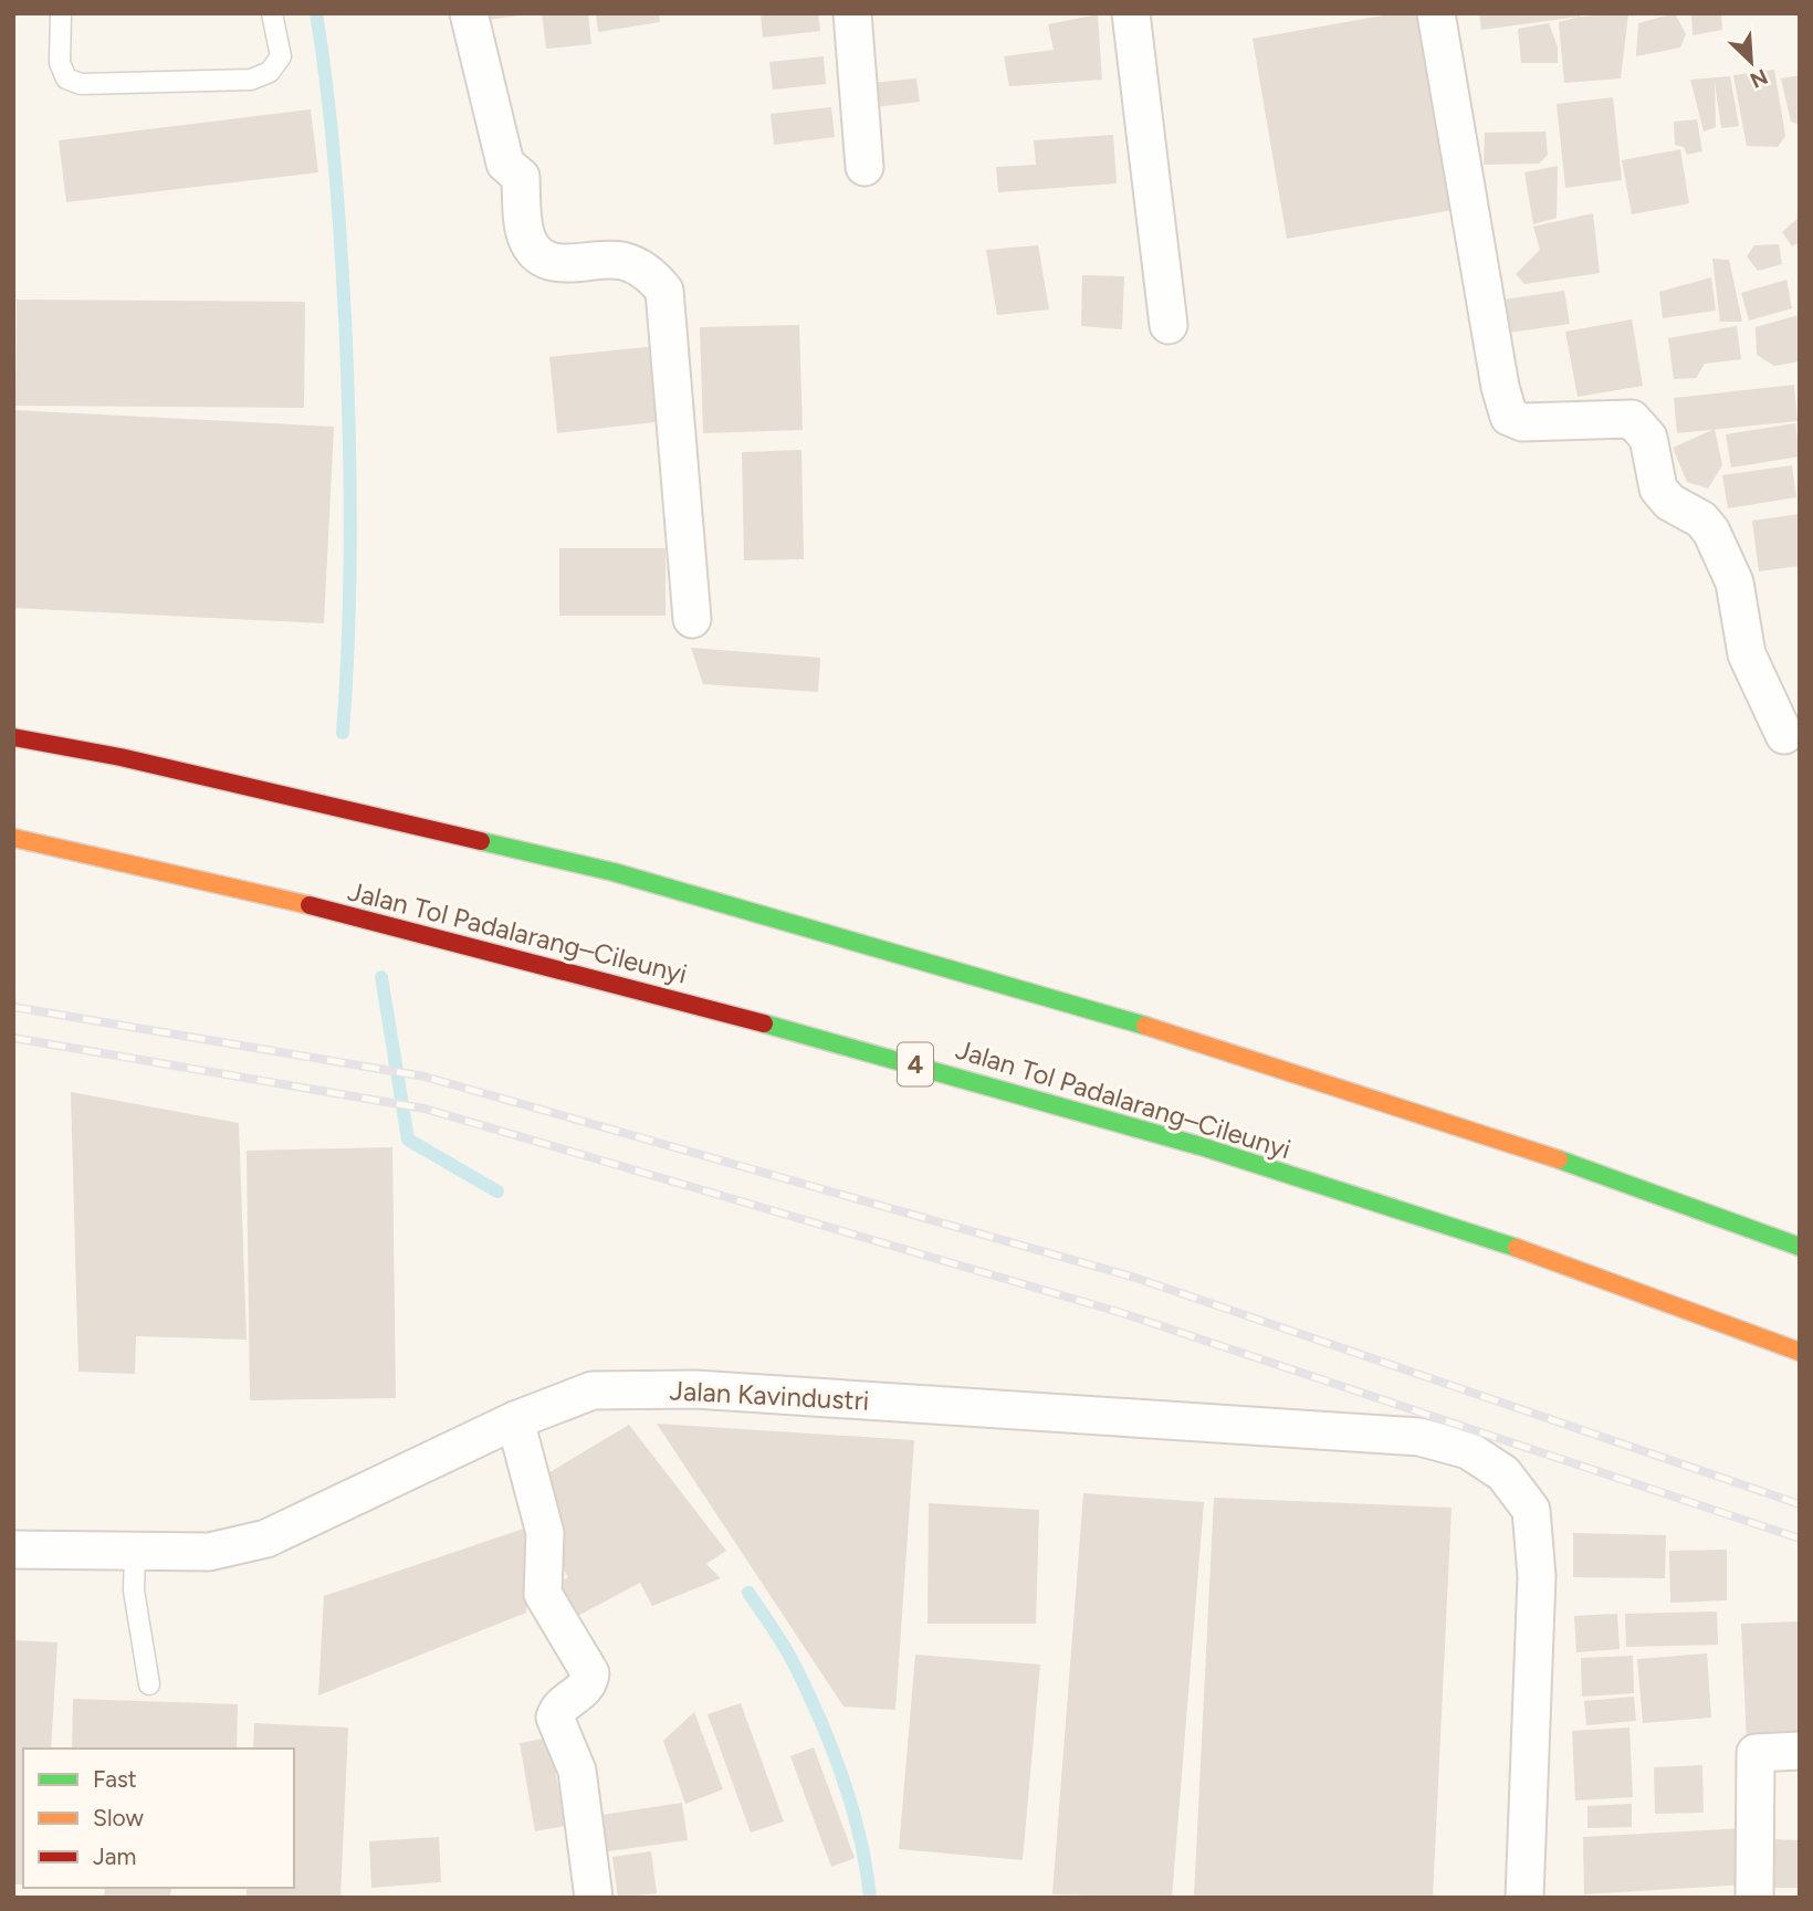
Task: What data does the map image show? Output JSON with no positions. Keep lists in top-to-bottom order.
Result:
{
  "streets": {
    "highway": ["Jalan Tol Padalarang–Cileunyi", "4"],
    "street": ["Jalan Kavindustri"]
  },
  "legend": ["Fast", "Slow", "Jam"],
  "north": "bottom right"
}
